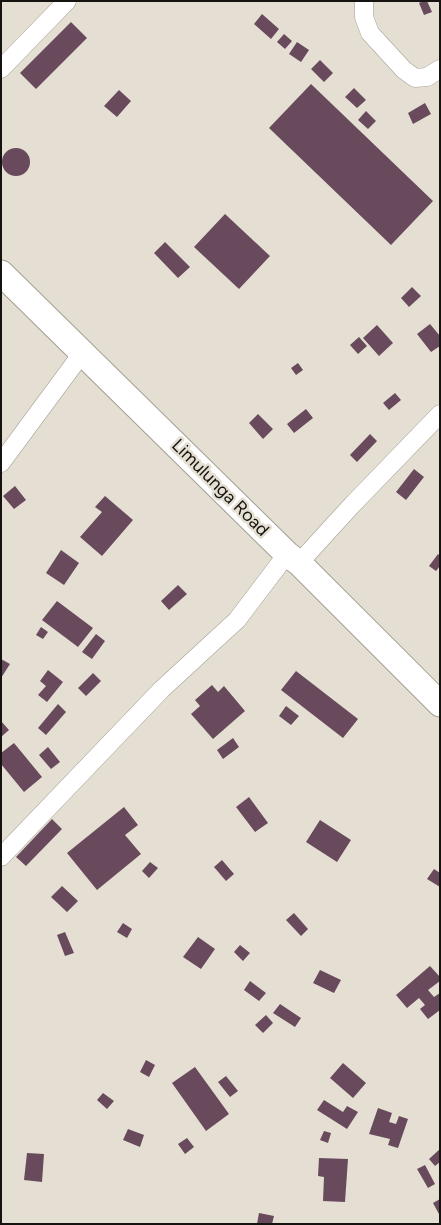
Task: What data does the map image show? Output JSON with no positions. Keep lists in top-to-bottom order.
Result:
{
  "streets": {
    "main road": ["Limulunga Road"]
  }
}
